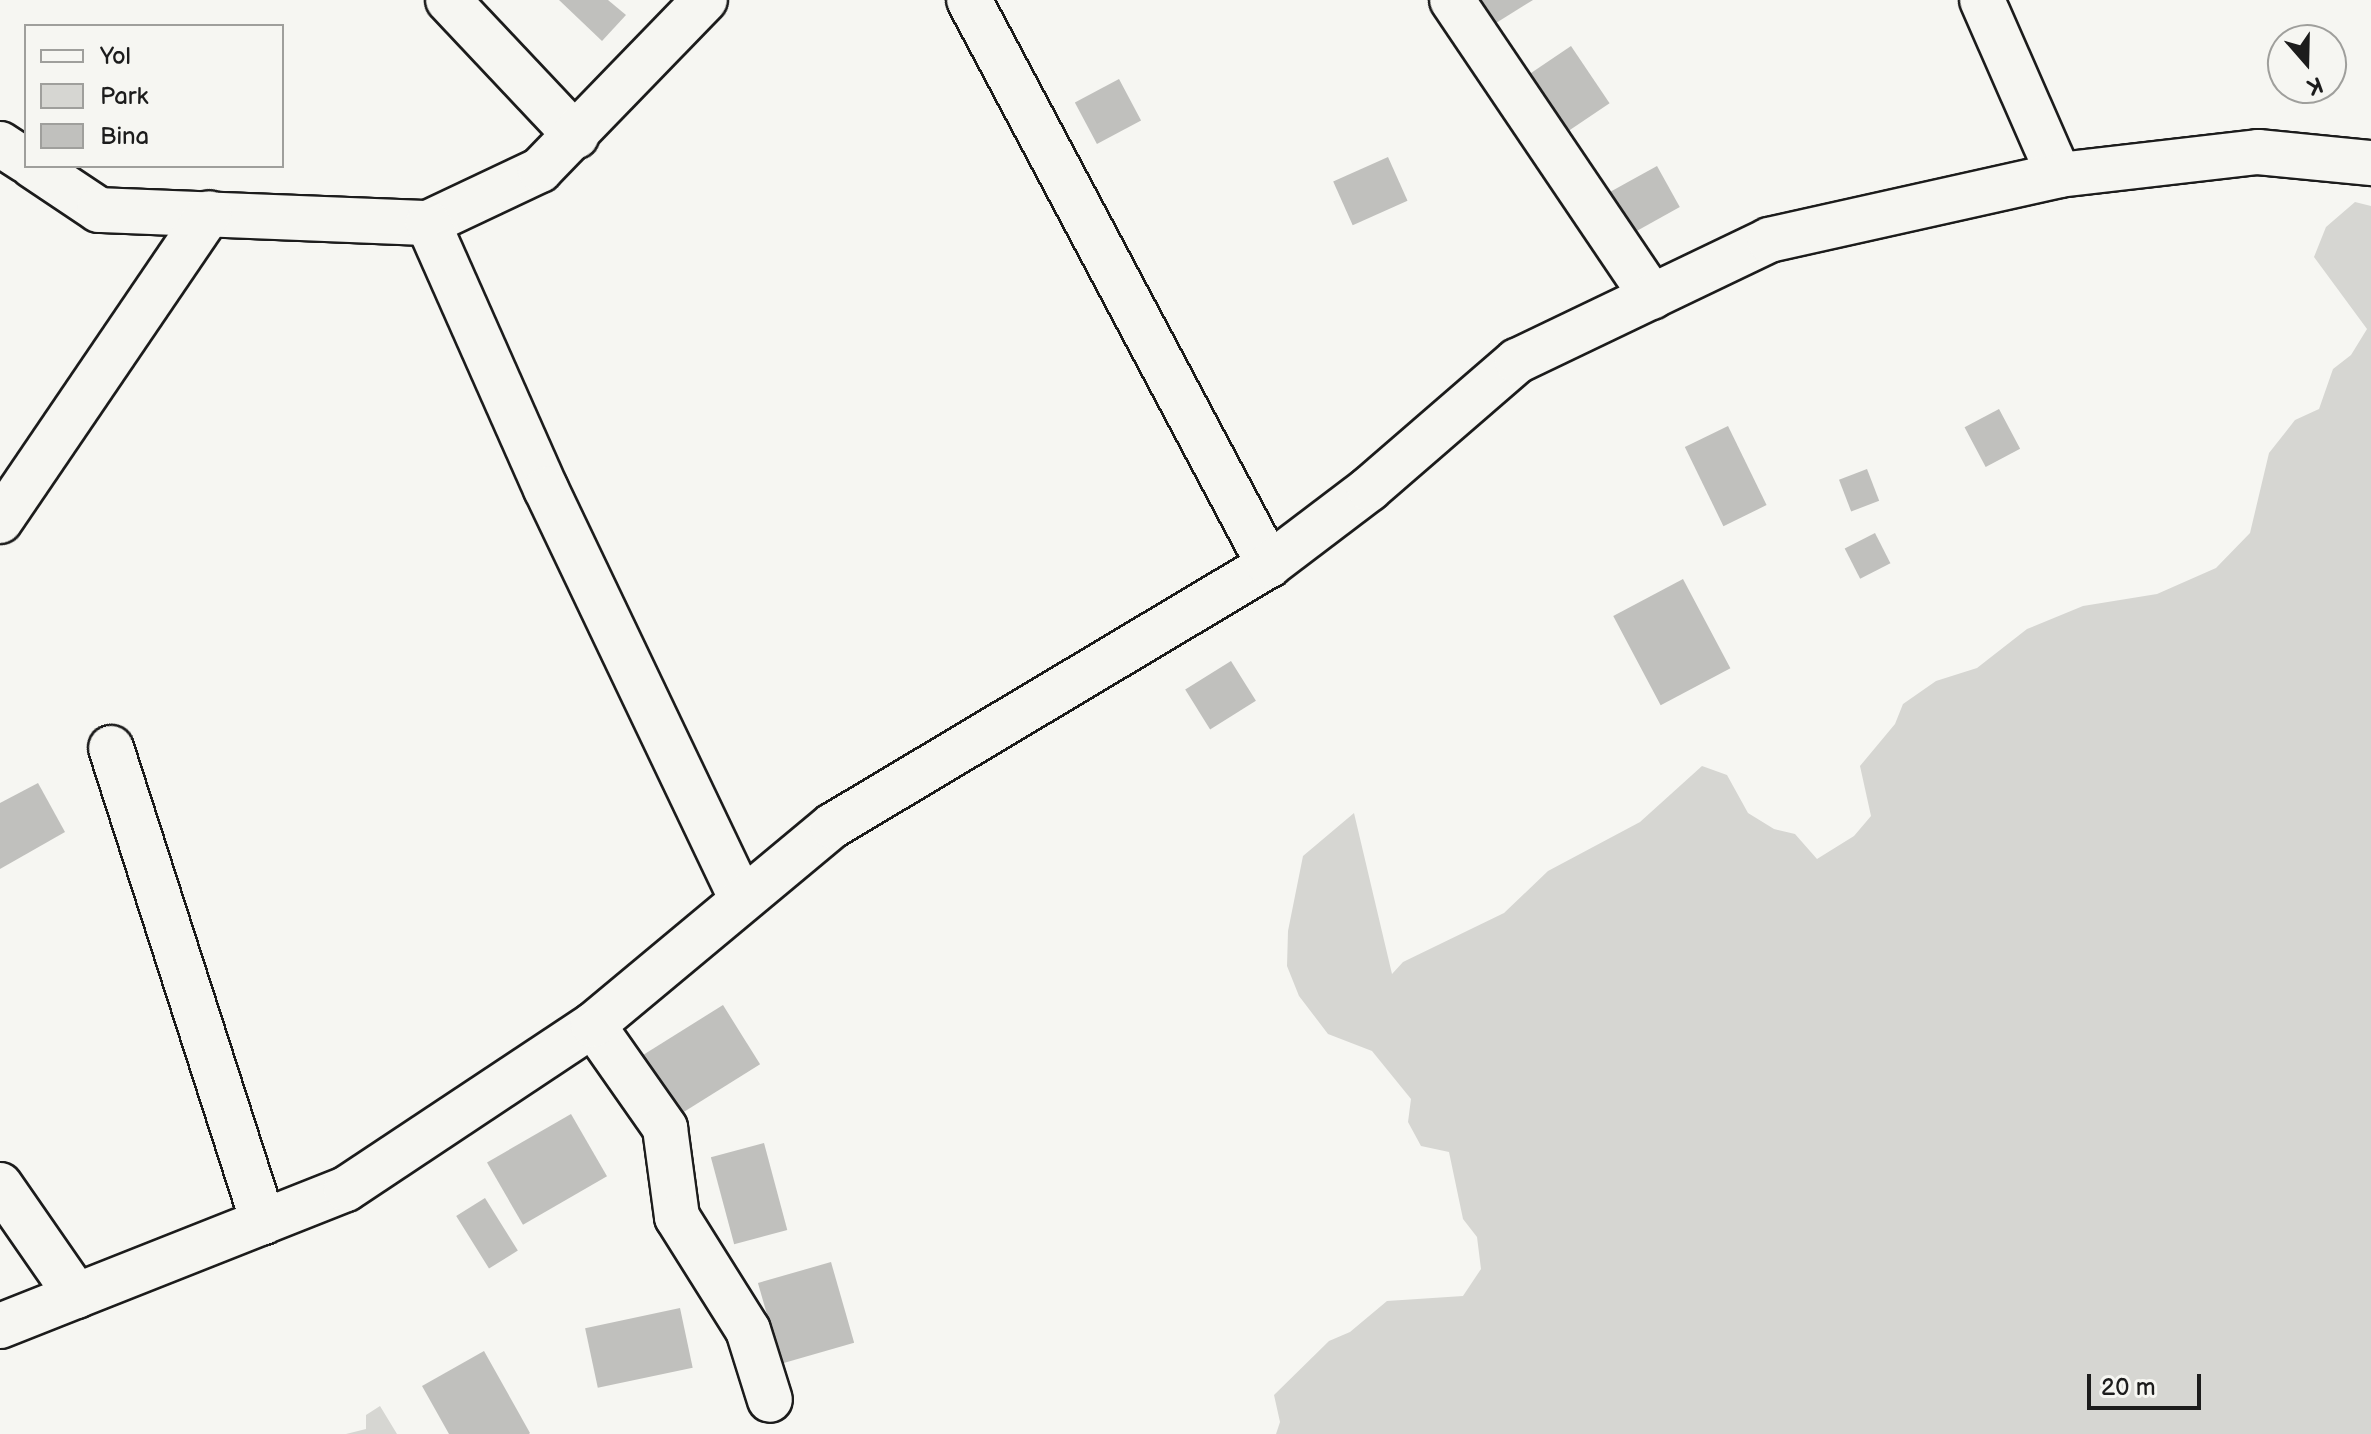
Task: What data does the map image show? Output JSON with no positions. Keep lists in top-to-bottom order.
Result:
{
  "legend": ["Yol", "Park", "Bina"],
  "scale_bar": "20 m",
  "north": "bottom"
}
